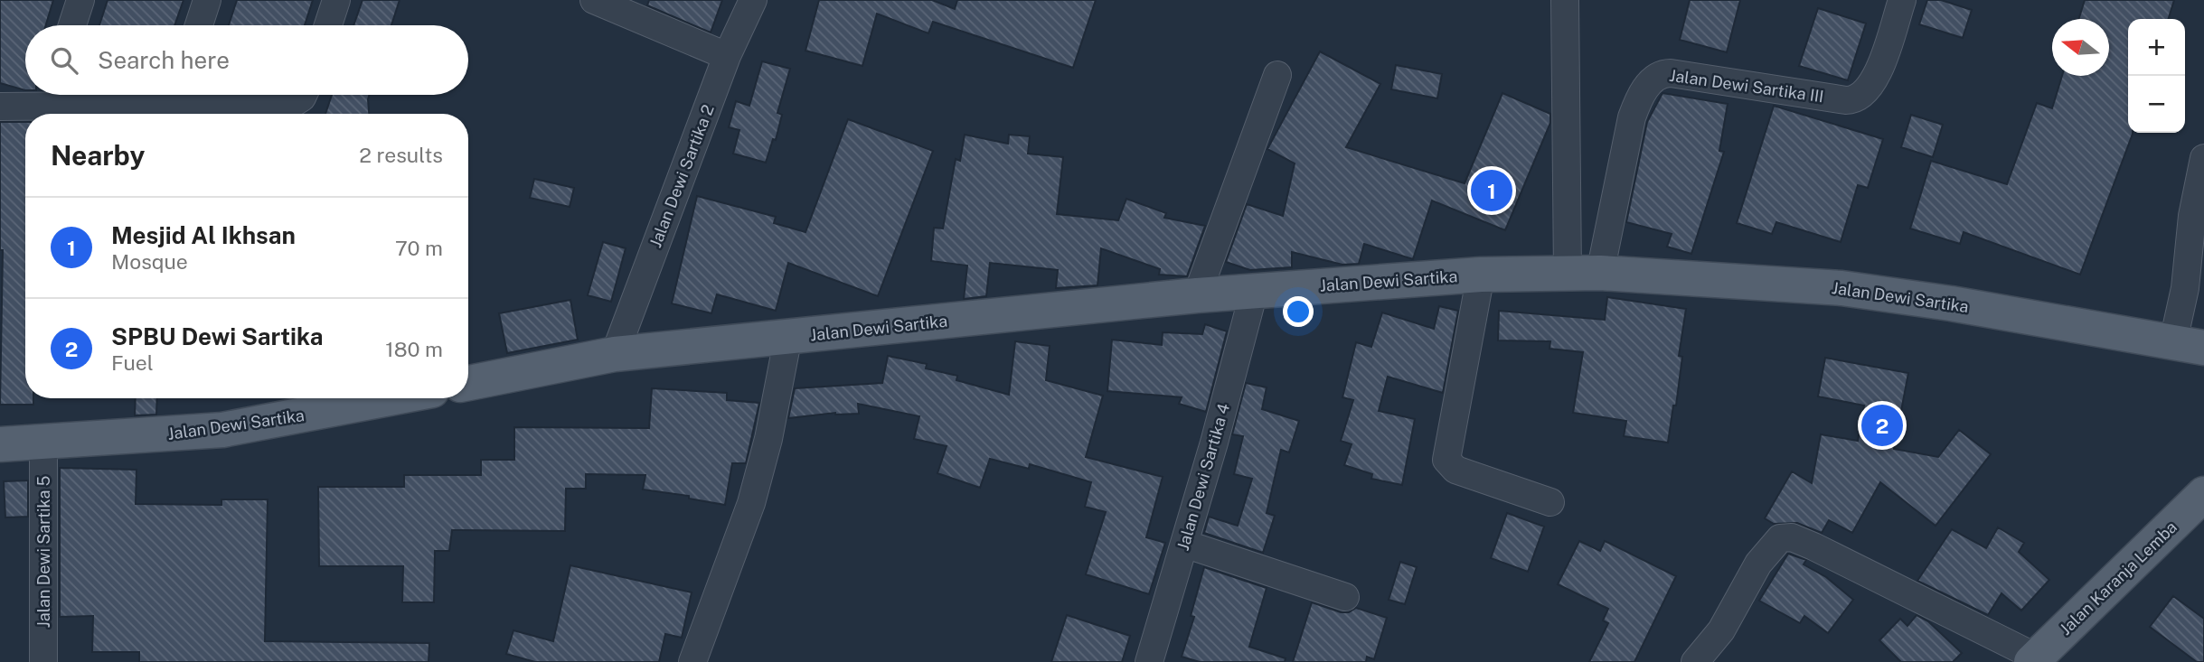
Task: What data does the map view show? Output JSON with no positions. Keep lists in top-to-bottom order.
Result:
{
  "streets": {
    "main road": ["Jalan Dewi Sartika", "Jalan Karanja Lemba"],
    "street": [
      "Jalan Dewi Sartika III",
      "Jalan Dewi Sartika 2",
      "Jalan Dewi Sartika 4",
      "Jalan Dewi Sartika 5"
    ]
  },
  "crossings": [
    ["Jalan Dewi Sartika III", "Jalan Dewi Sartika"],
    ["Jalan Dewi Sartika 2", "Jalan Dewi Sartika"],
    ["Jalan Dewi Sartika", "Jalan Dewi Sartika 4"],
    ["Jalan Dewi Sartika", "Jalan Dewi Sartika 5"]
  ],
  "north": "left",
  "page": {
    "map_buttons": ["+", "−"],
    "search": "Search here",
    "heading": ["Nearby", "2 results"],
    "pins": ["1", "2"],
    "list": [
      {
        "mark": "1",
        "name": "Mesjid Al Ikhsan",
        "note": "Mosque",
        "value": "70 m"
      },
      {
        "mark": "2",
        "name": "SPBU Dewi Sartika",
        "note": "Fuel",
        "value": "180 m"
      }
    ]
  }
}
